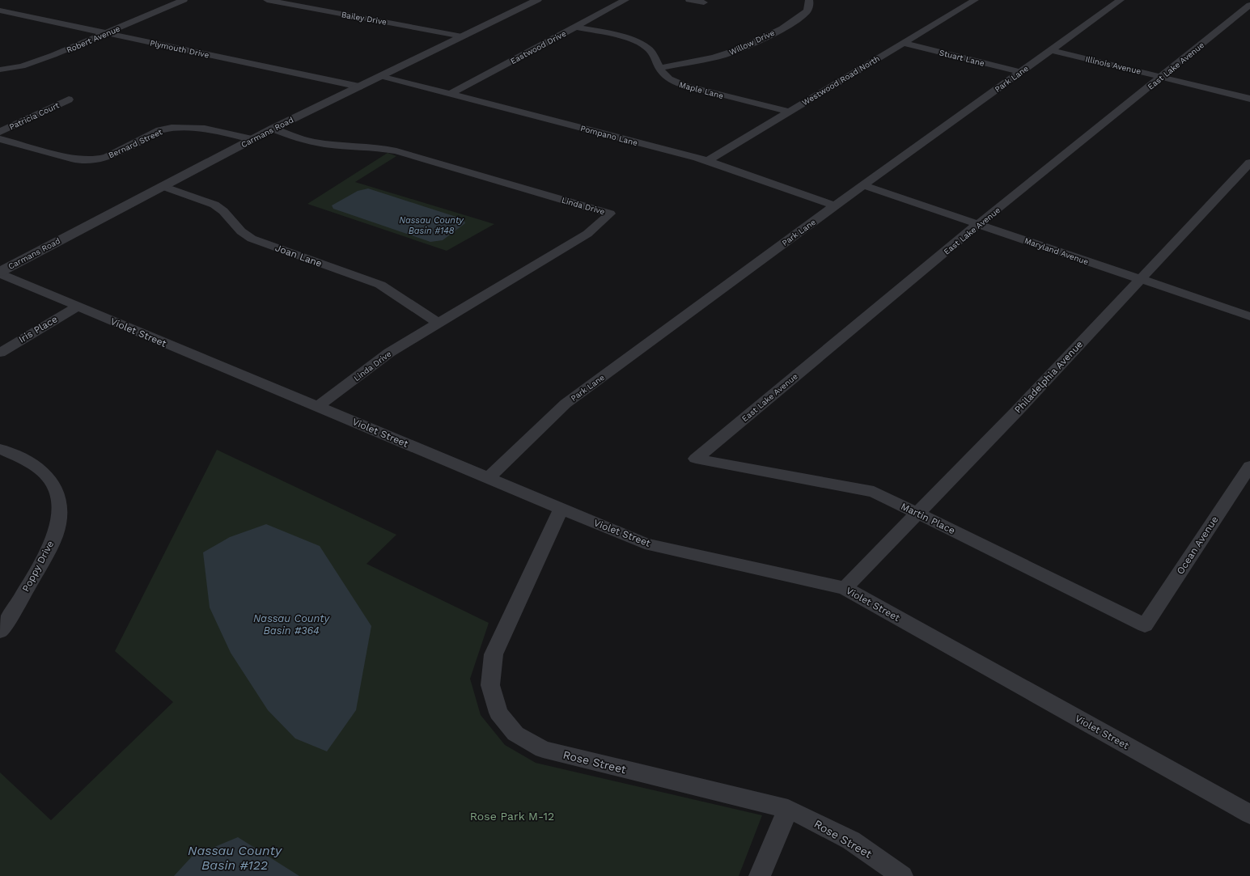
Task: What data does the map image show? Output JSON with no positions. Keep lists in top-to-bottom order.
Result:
{
  "streets": {
    "street": [
      "Bailey Drive",
      "Robert Avenue",
      "Willow Drive",
      "Eastwood Drive",
      "Plymouth Drive",
      "Stuart Lane",
      "Illinois Avenue",
      "East Lake Avenue",
      "Park Lane",
      "Westwood Road North",
      "Maple Lane",
      "Patricia Court",
      "Carmans Road",
      "Pompano Lane",
      "Bernard Street",
      "Linda Drive",
      "Maryland Avenue",
      "Joan Lane",
      "Iris Place",
      "Violet Street",
      "Philadelphia Avenue",
      "Martin Place",
      "Ocean Avenue",
      "Poppy Drive",
      "Rose Street"
    ]
  },
  "crossings": [
    ["Bailey Drive", "Carmans Road"],
    ["Robert Avenue", "Plymouth Drive"],
    ["Willow Drive", "Maple Lane"],
    ["Eastwood Drive", "Maple Lane"],
    ["Eastwood Drive", "Pompano Lane"],
    ["Plymouth Drive", "Carmans Road"],
    ["Stuart Lane", "Park Lane"],
    ["Stuart Lane", "Westwood Road North"],
    ["Illinois Avenue", "East Lake Avenue"],
    ["Illinois Avenue", "Park Lane"],
    ["East Lake Avenue", "Maryland Avenue"],
    ["East Lake Avenue", "Martin Place"],
    ["Park Lane", "Pompano Lane"],
    ["Park Lane", "Maryland Avenue"],
    ["Park Lane", "Violet Street"],
    ["Westwood Road North", "Maple Lane"],
    ["Westwood Road North", "Pompano Lane"],
    ["Carmans Road", "Pompano Lane"],
    ["Carmans Road", "Bernard Street"],
    ["Carmans Road", "Linda Drive"],
    ["Carmans Road", "Joan Lane"],
    ["Carmans Road", "Violet Street"],
    ["Linda Drive", "Joan Lane"],
    ["Linda Drive", "Violet Street"],
    ["Maryland Avenue", "Philadelphia Avenue"],
    ["Iris Place", "Violet Street"],
    ["Violet Street", "Philadelphia Avenue"],
    ["Violet Street", "Rose Street"],
    ["Philadelphia Avenue", "Martin Place"],
    ["Martin Place", "Ocean Avenue"]
  ],
  "water": ["Nassau County Basin #148", "Nassau County Basin #364", "Nassau County Basin #122"],
  "parks": ["Rose Park M-12"]
}
